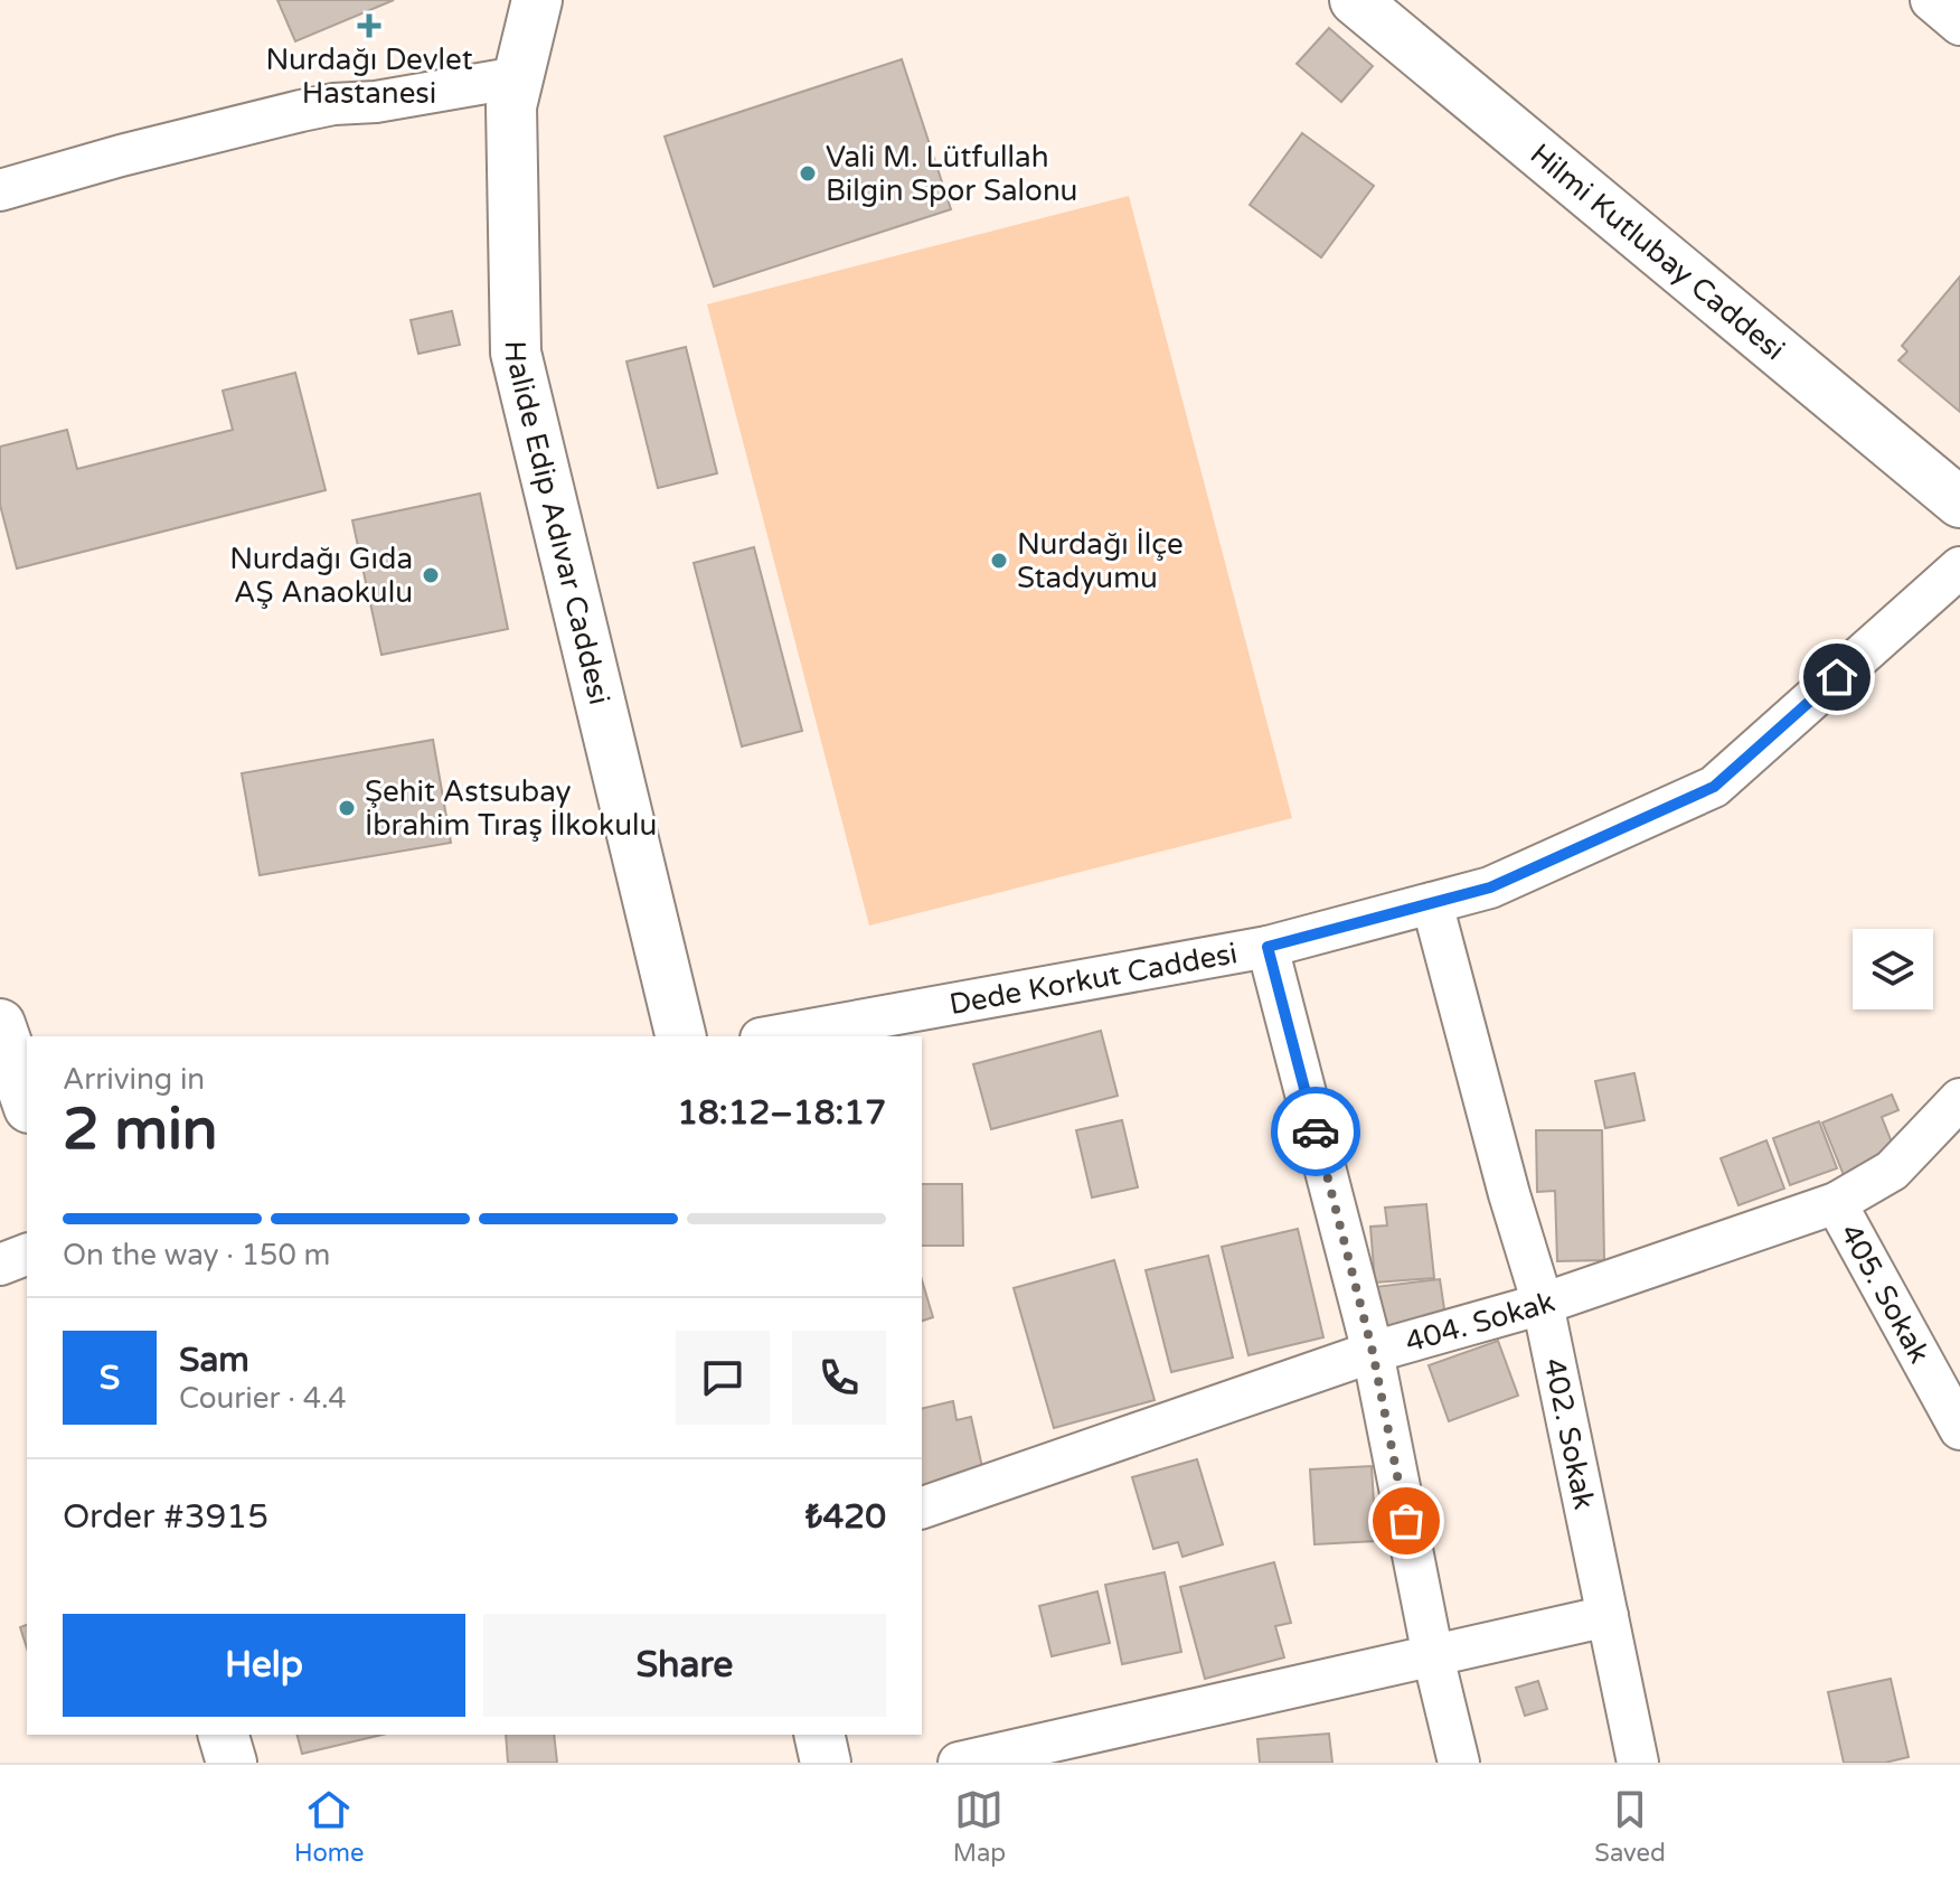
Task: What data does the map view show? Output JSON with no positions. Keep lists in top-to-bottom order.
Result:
{
  "streets": {
    "street": [
      "Hilmi Kutlubay Caddesi",
      "Halide Edip Adıvar Caddesi",
      "Dede Korkut Caddesi",
      "405. Sokak",
      "404. Sokak",
      "402. Sokak"
    ]
  },
  "crossings": [
    ["Dede Korkut Caddesi", "402. Sokak"],
    ["405. Sokak", "404. Sokak"],
    ["404. Sokak", "402. Sokak"]
  ],
  "places": {
    "health": ["Nurdağı Devlet Hastanesi"],
    "other": [
      "Vali M. Lütfullah Bilgin Spor Salonu",
      "Nurdağı İlçe Stadyumu",
      "Nurdağı Gıda AŞ Anaokulu",
      "Şehit Astsubay İbrahim Tıraş İlkokulu"
    ]
  },
  "page": {
    "heading": ["2 min", "Arriving in", "18:12–18:17"],
    "panel": [
      "Sam",
      "Courier · 4.4",
      "Order #3915",
      "₺420"
    ],
    "bar": "On the way · 150 m",
    "round": "S",
    "buttons": ["Help", "Share"],
    "tabs": ["Home", "Map", "Saved"]
  }
}
